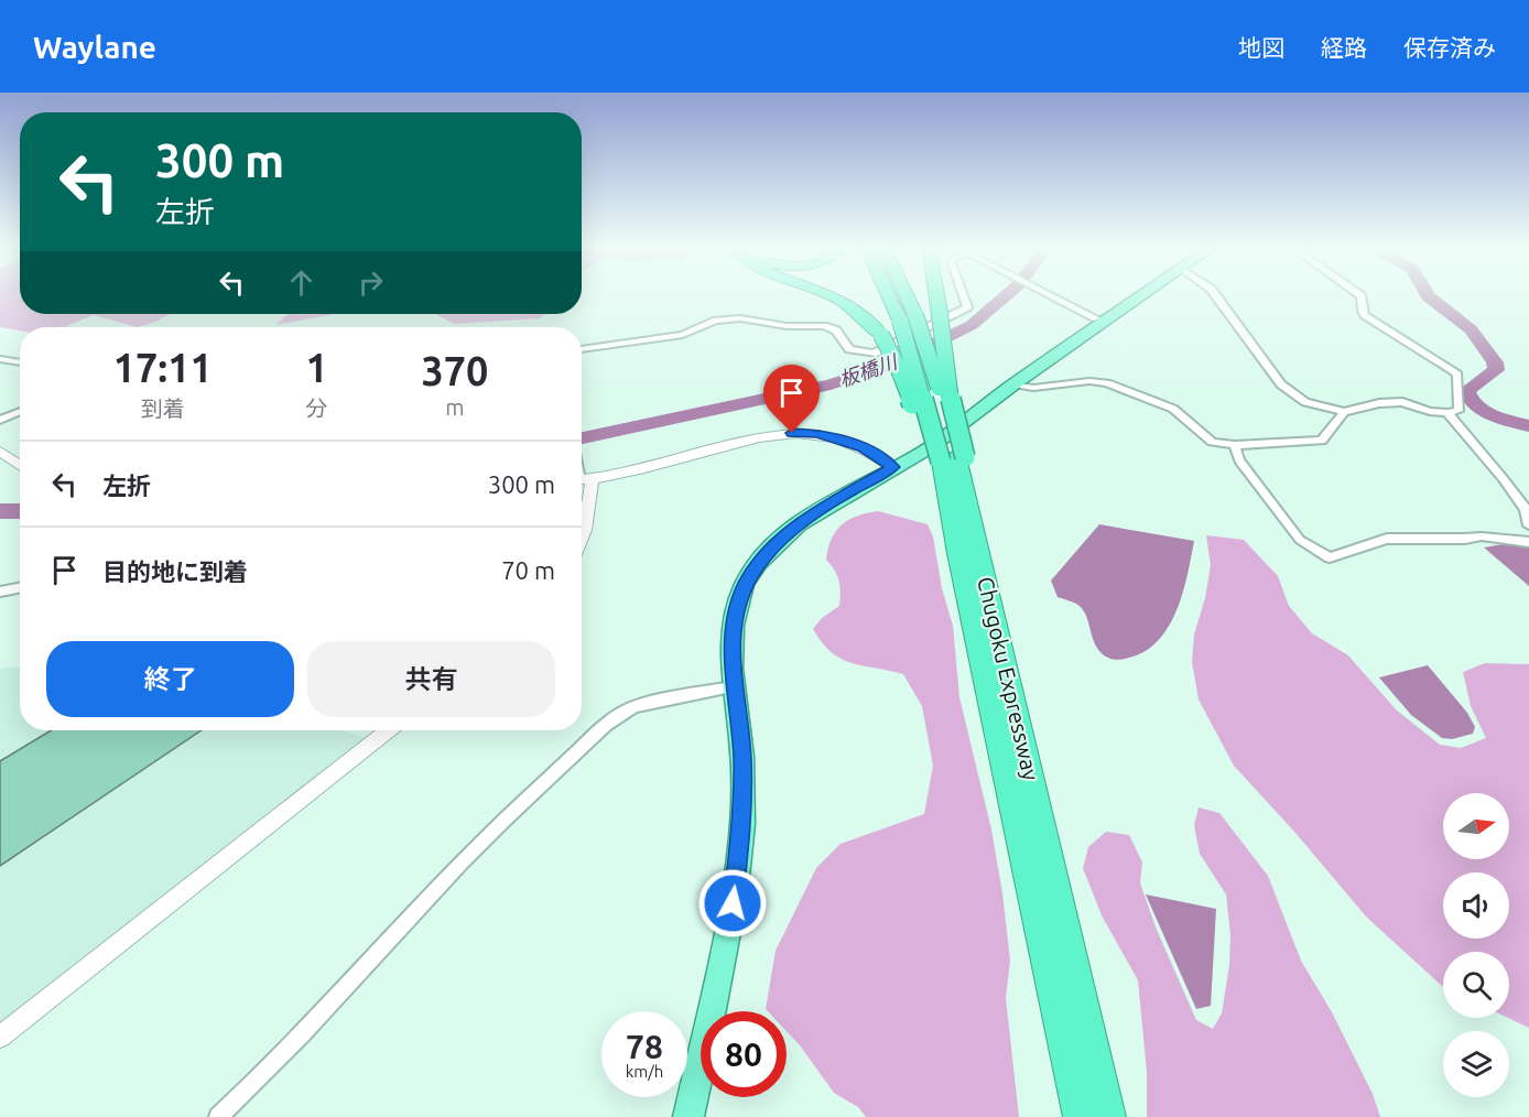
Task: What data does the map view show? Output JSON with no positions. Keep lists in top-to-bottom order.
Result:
{
  "streets": {
    "highway": ["Chugoku Expressway"]
  },
  "water": ["板橋川"],
  "north": "right",
  "page": {
    "header": "Waylane",
    "nav": ["地図", "経路", "保存済み"],
    "turn": ["300 m", "左折"],
    "eta": [
      "17:11",
      "到着",
      "1",
      "分",
      "370",
      "m"
    ],
    "list": [
      {
        "name": "左折",
        "value": "300 m"
      },
      {
        "name": "目的地に到着",
        "value": "70 m"
      }
    ],
    "buttons": ["終了", "共有"],
    "speed": "78 km/h",
    "limit": "80"
  }
}
